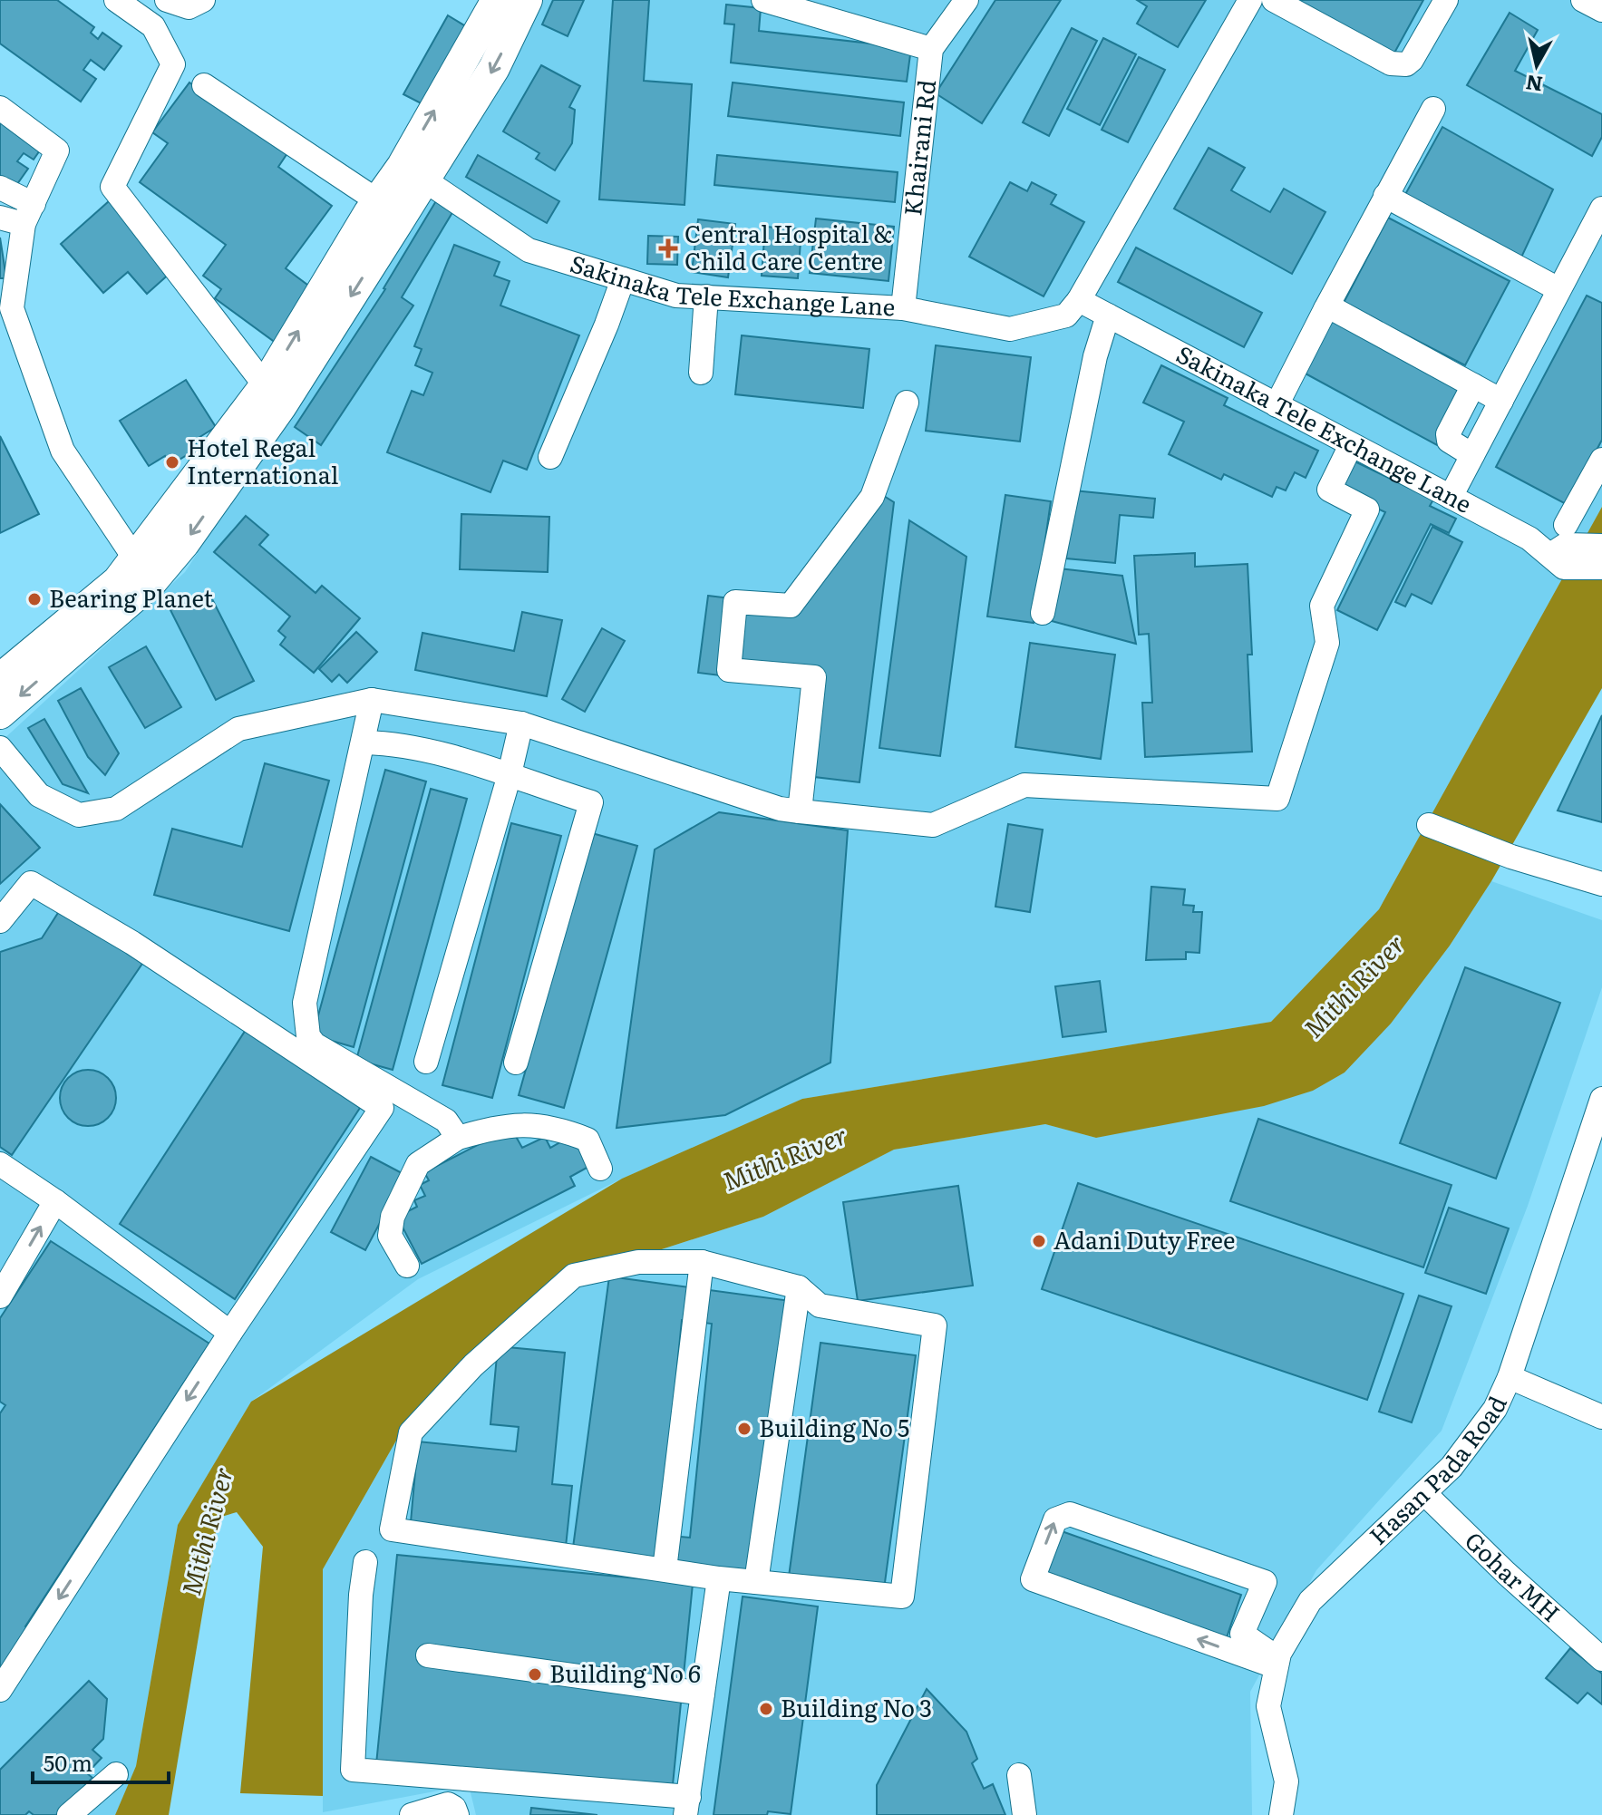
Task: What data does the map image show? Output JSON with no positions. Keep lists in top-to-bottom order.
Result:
{
  "streets": {
    "street": [
      "Khairani Rd",
      "Sakinaka Tele Exchange Lane",
      "Hasan Pada Road",
      "Gohar MH"
    ]
  },
  "crossings": [
    ["Khairani Rd", "Sakinaka Tele Exchange Lane"],
    ["Hasan Pada Road", "Gohar MH"]
  ],
  "water": ["Mithi River"],
  "places": {
    "health": ["Central Hospital & Child Care Centre"],
    "other": [
      "Hotel Regal International",
      "Bearing Planet",
      "Adani Duty Free",
      "Building No 5",
      "Building No 6",
      "Building No 3"
    ]
  },
  "scale_bar": "50 m",
  "north": "bottom"
}
